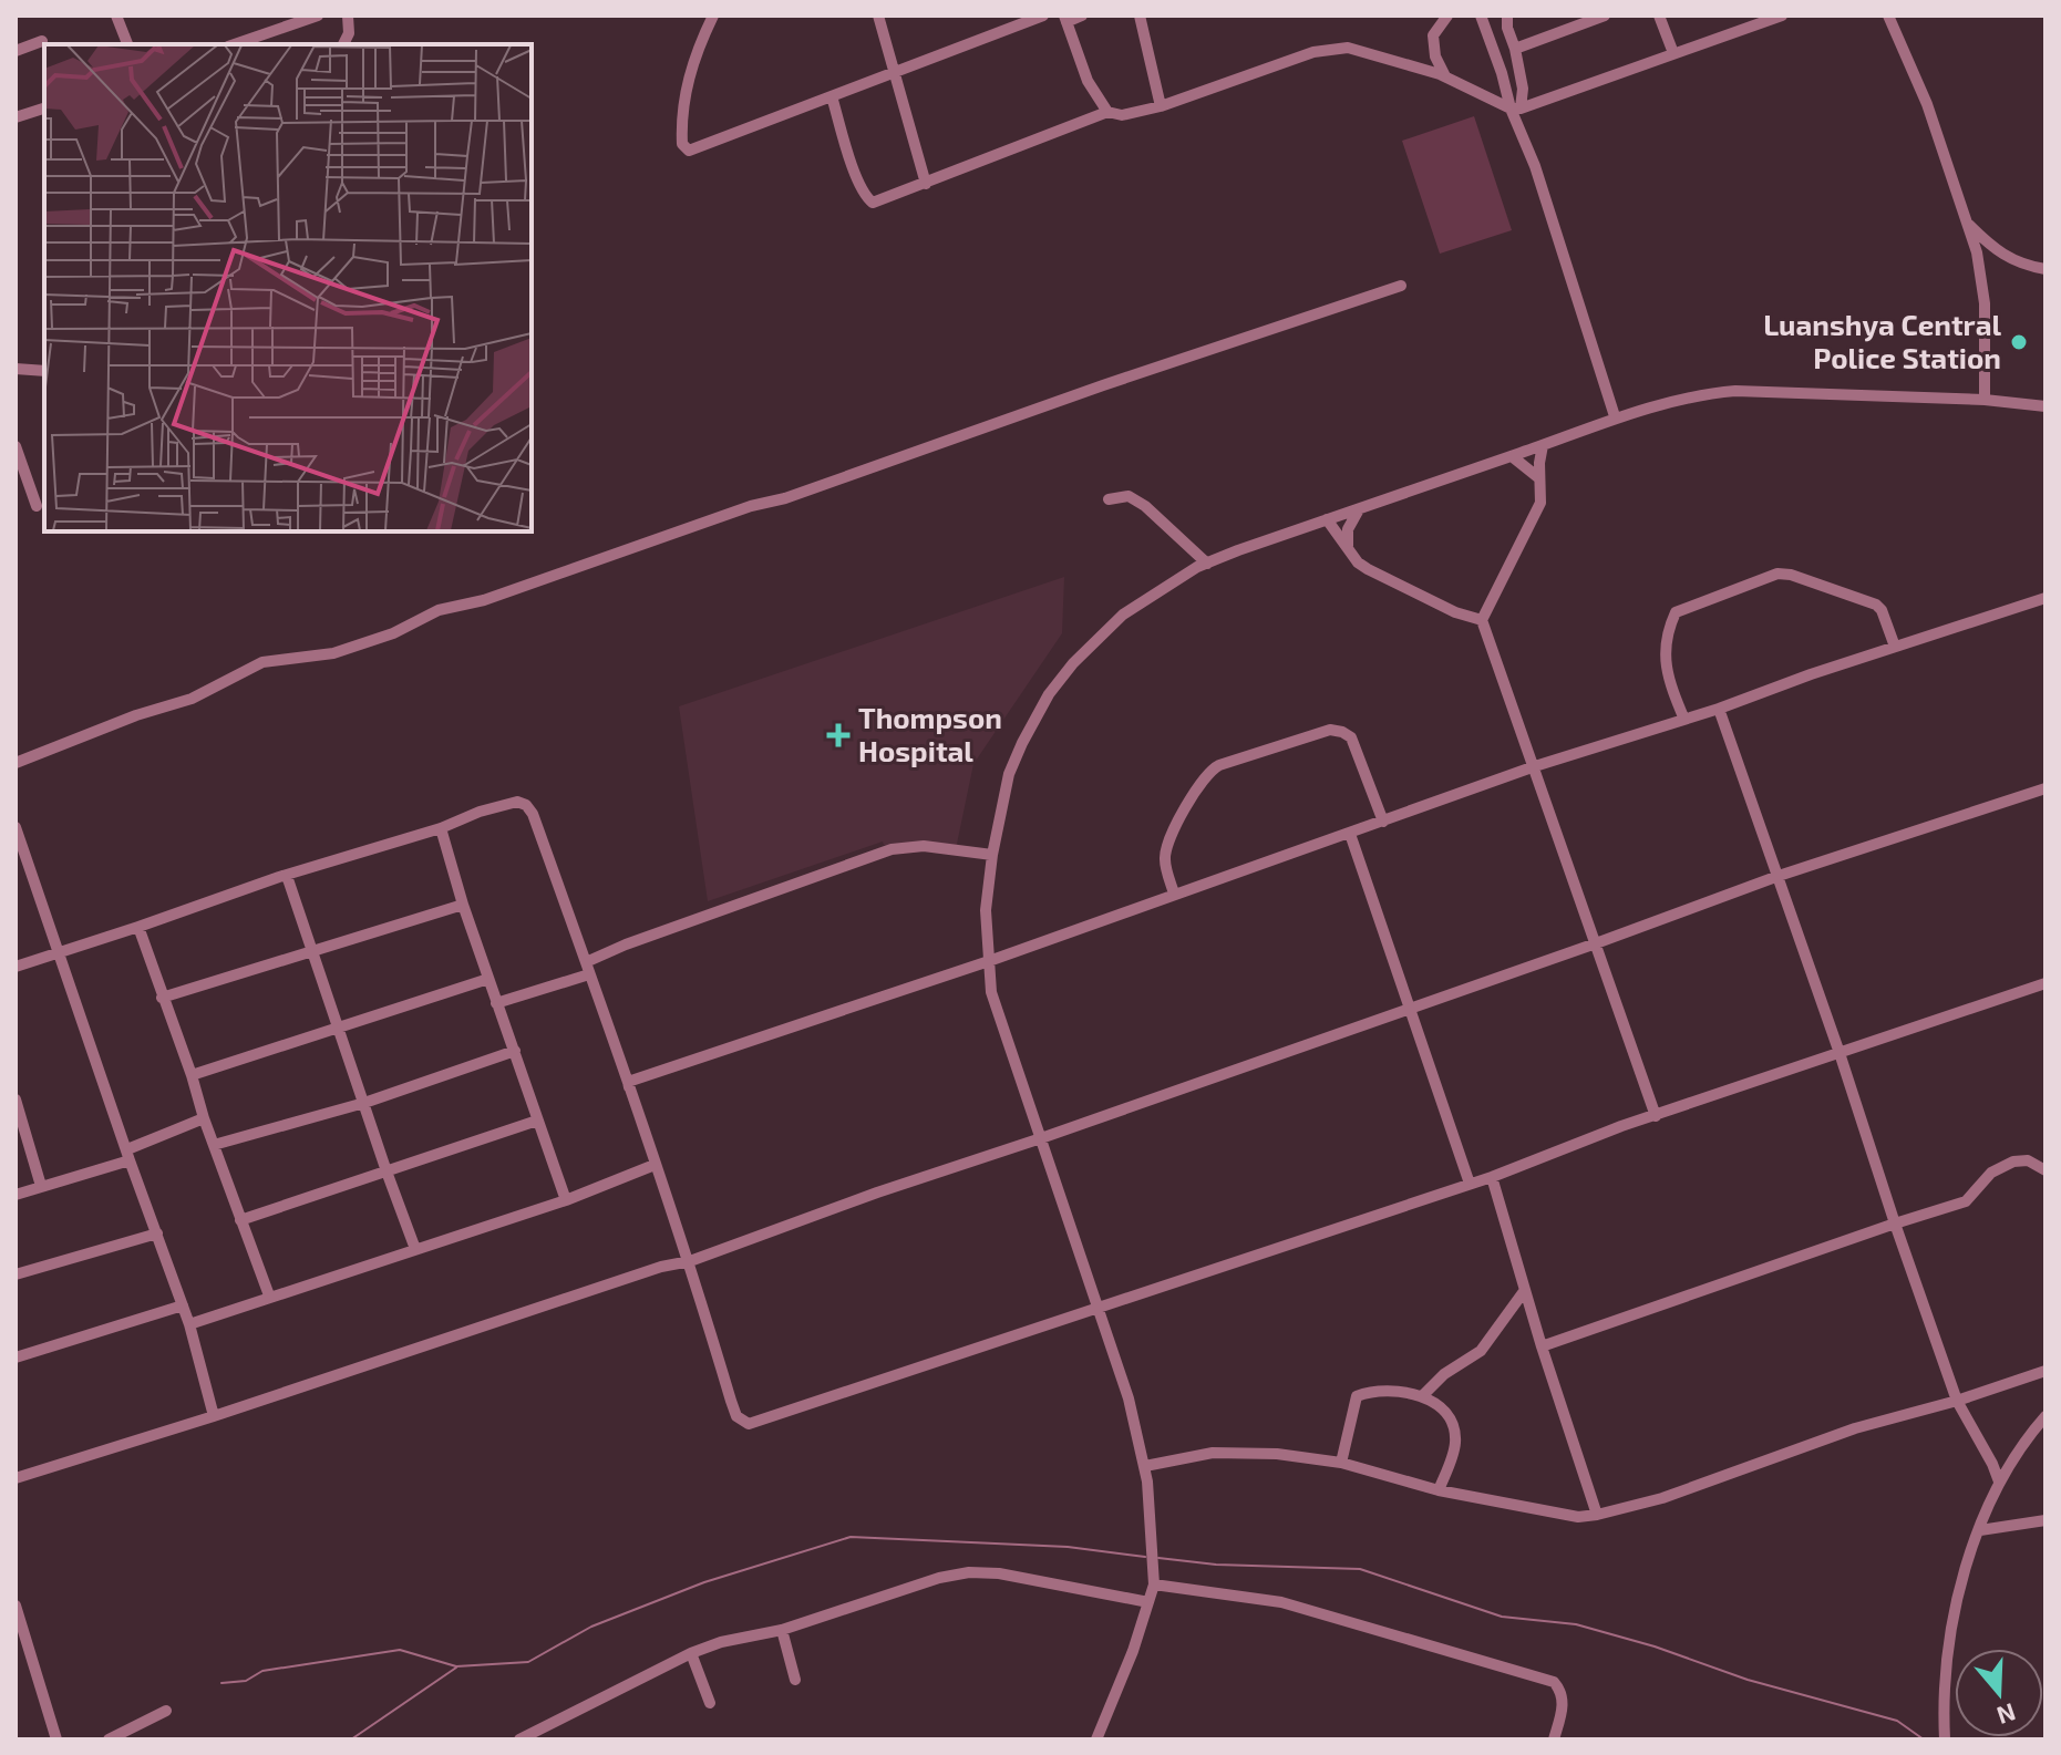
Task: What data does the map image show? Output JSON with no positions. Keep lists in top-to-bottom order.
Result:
{
  "places": {
    "other": ["Luanshya Central Police Station"],
    "health": ["Thompson Hospital"]
  },
  "north": "bottom"
}
